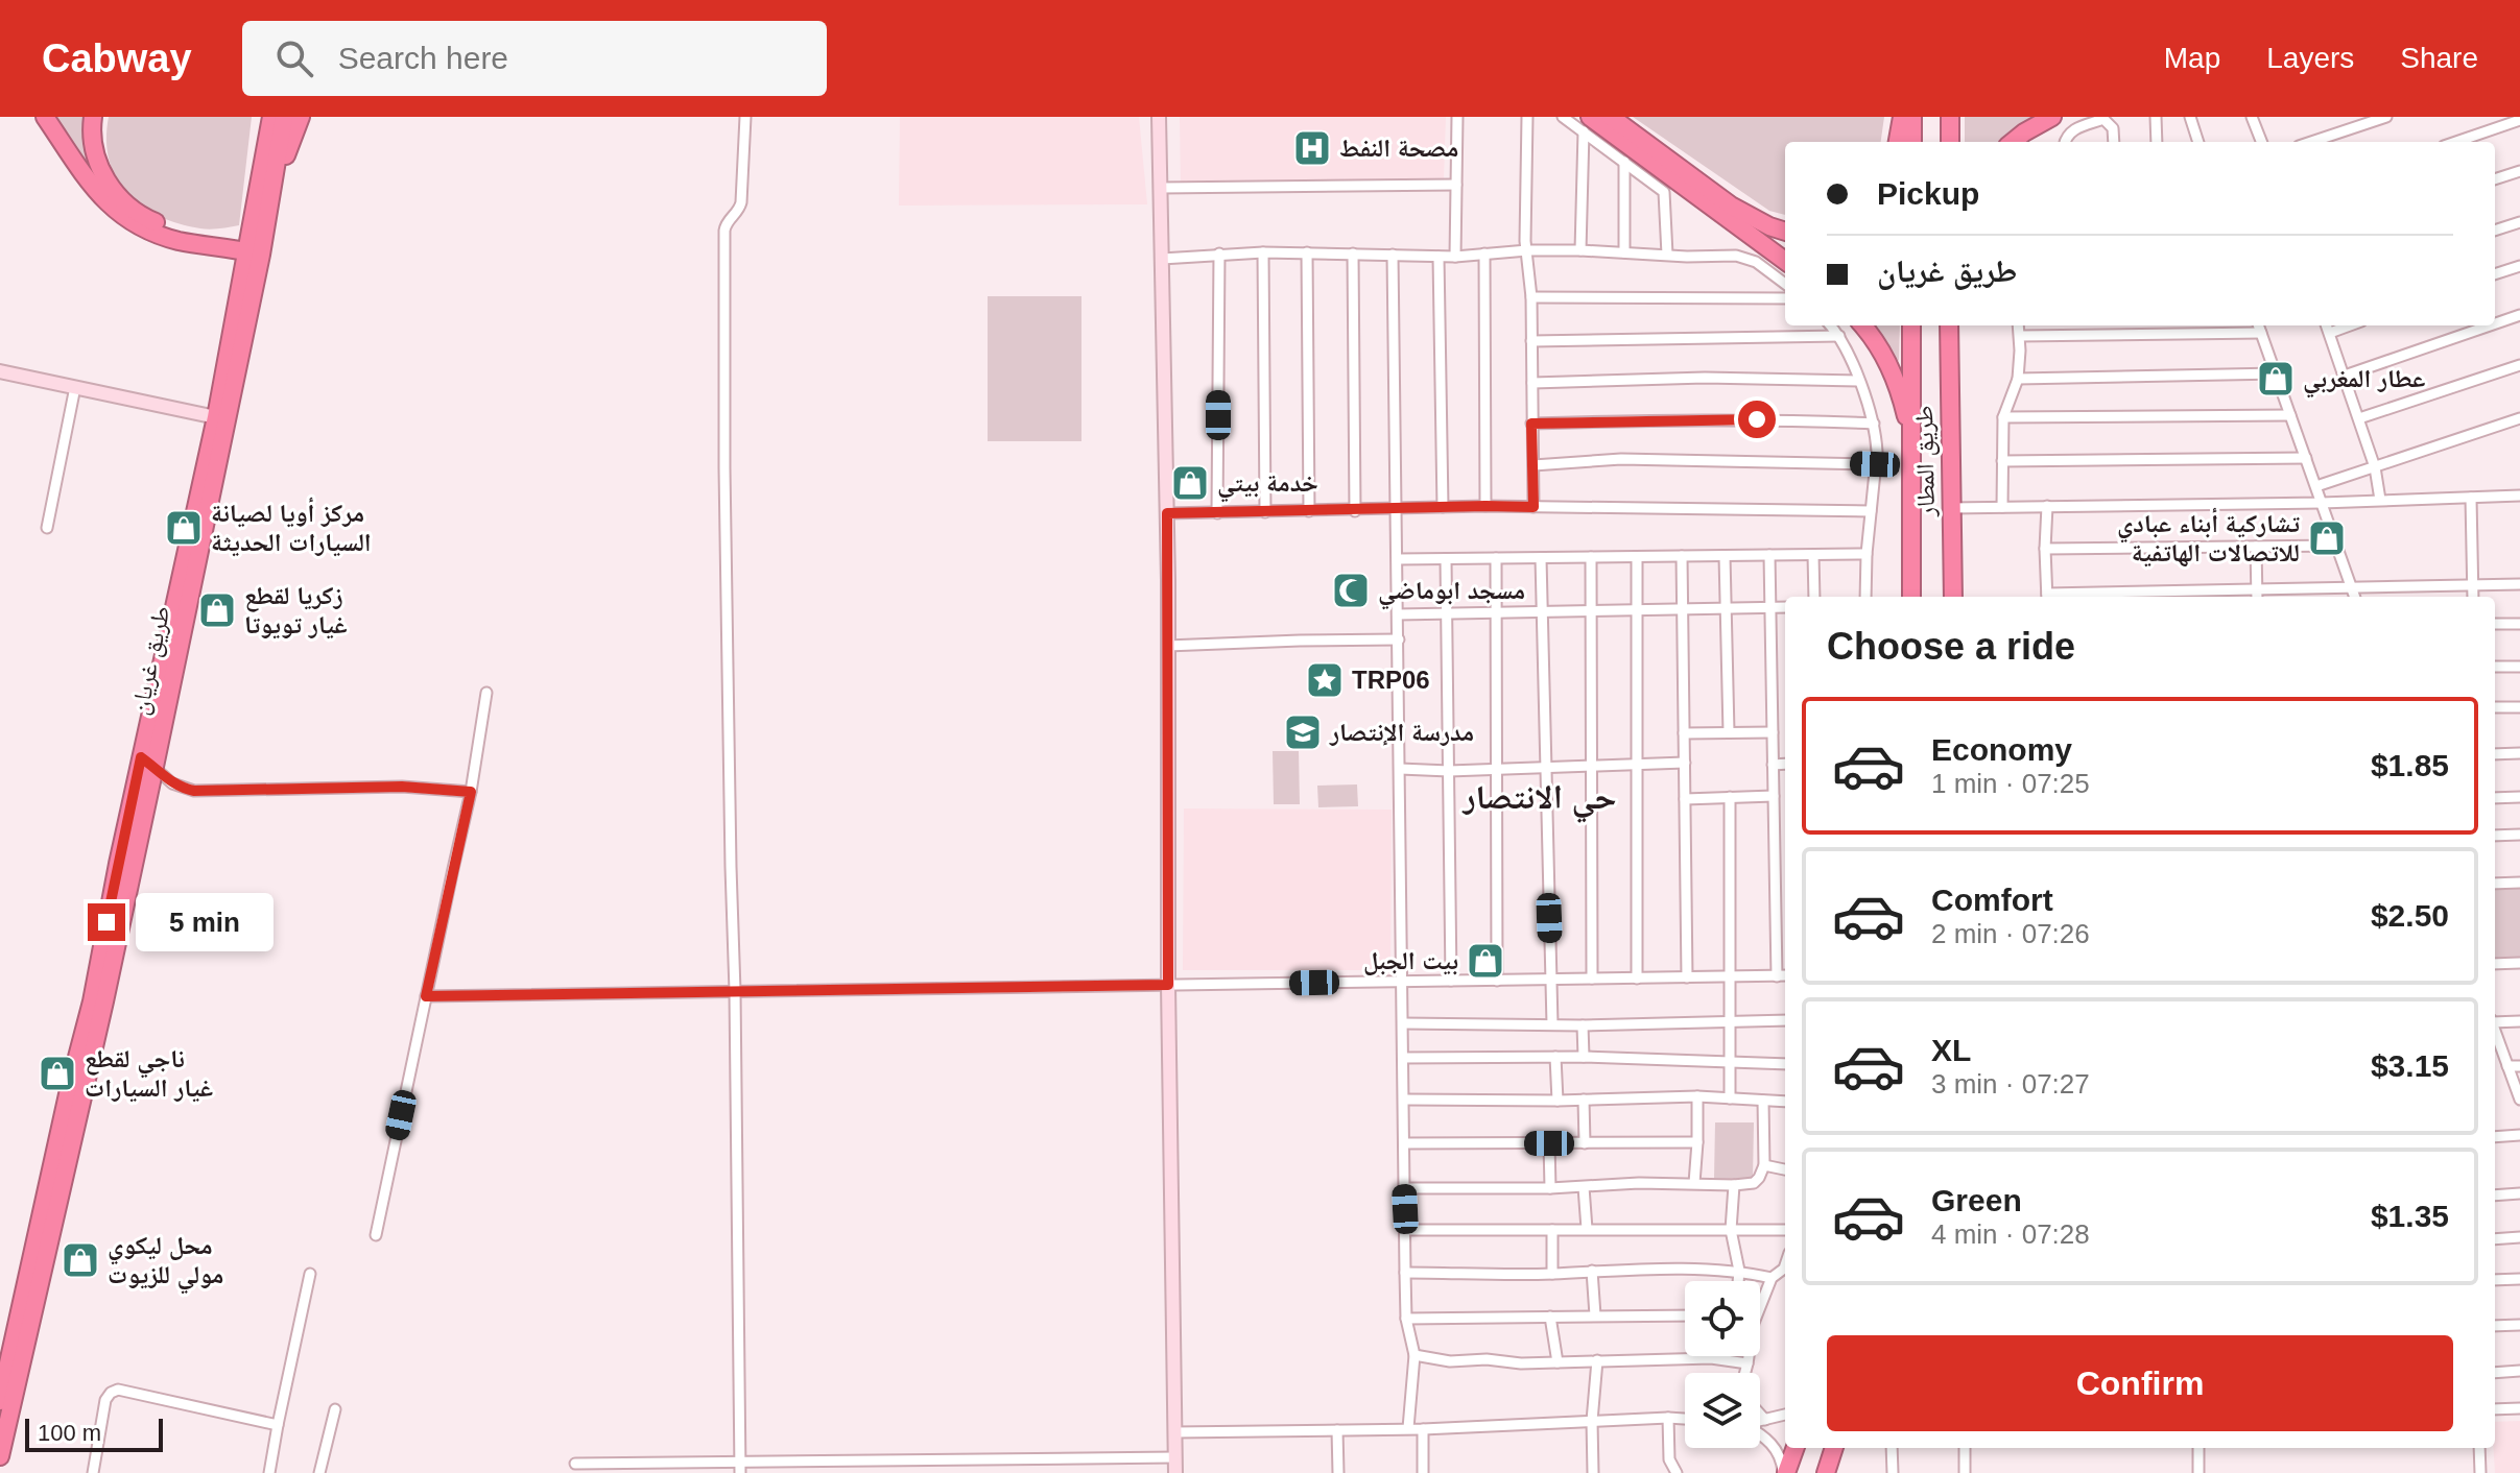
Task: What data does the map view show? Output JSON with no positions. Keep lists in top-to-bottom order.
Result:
{
  "streets": {
    "highway": ["طريق المطار", "طريق غريان"]
  },
  "districts": ["حي الانتصار"],
  "places": {
    "hospital": ["مصحة النفط"],
    "shop": [
      "عطار المغربي",
      "خدمة بيتي",
      "مركز أويا لصيانة السيارات الحديثة",
      "تشاركية أبناء عبادي للاتصالات الهاتفية",
      "زكريا لقطع غيار تويوتا",
      "بيت الجبل",
      "ناجي لقطع غيار السيارات",
      "محل ليكوي مولي للزيوت"
    ],
    "mosque": ["مسجد ابوماضي"],
    "place": ["TRP06"],
    "school or university": ["مدرسة الإنتصار"]
  },
  "scale_bar": "100 m",
  "page": {
    "header": "Cabway",
    "search": "Search here",
    "nav": ["Map", "Layers", "Share"],
    "banner": ["Pickup", "طريق غريان"],
    "heading": "Choose a ride",
    "list": [
      {
        "name": "Economy",
        "note": "1 min · 07:25",
        "value": "$1.85"
      },
      {
        "name": "Comfort",
        "note": "2 min · 07:26",
        "value": "$2.50"
      },
      {
        "name": "XL",
        "note": "3 min · 07:27",
        "value": "$3.15"
      },
      {
        "name": "Green",
        "note": "4 min · 07:28",
        "value": "$1.35"
      }
    ],
    "bubble": "5 min",
    "buttons": "Confirm",
    "scale": "100 m"
  }
}
